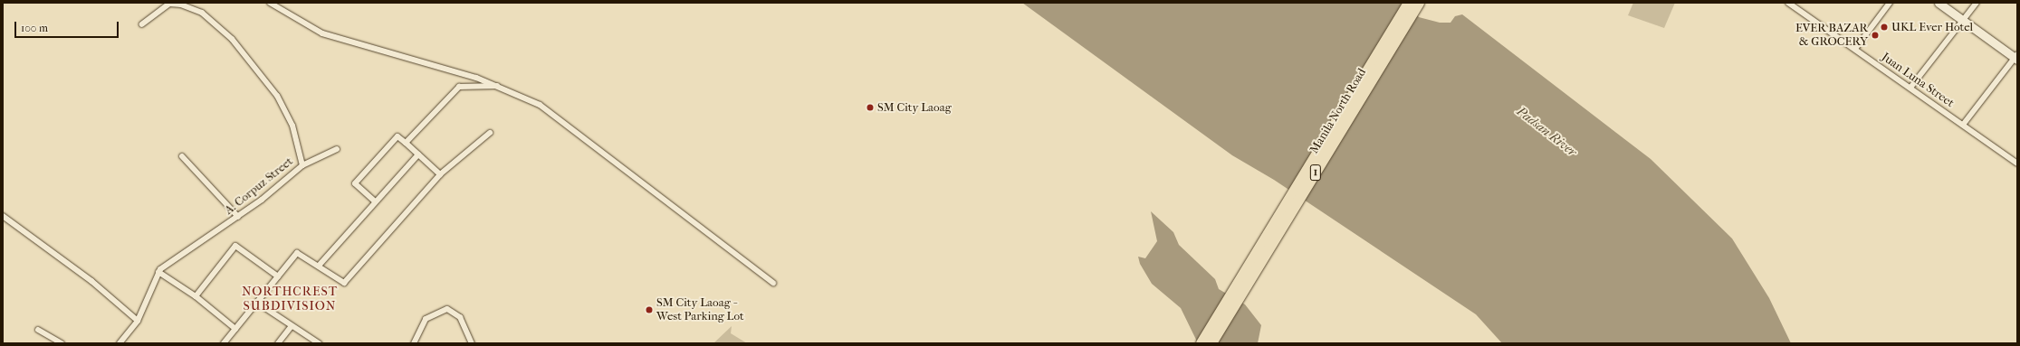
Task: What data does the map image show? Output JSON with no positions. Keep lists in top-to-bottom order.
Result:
{
  "streets": {
    "highway": ["Manila North Road", "1"],
    "street": ["Juan Luna Street", "A. Corpuz Street"]
  },
  "districts": ["NORTHCREST SUBDIVISION"],
  "water": ["Padsan River"],
  "places": [
    "UKL Ever Hotel",
    "EVER BAZAR & GROCERY",
    "SM City Laoag",
    "SM City Laoag - West Parking Lot"
  ],
  "scale_bar": "100 m"
}
